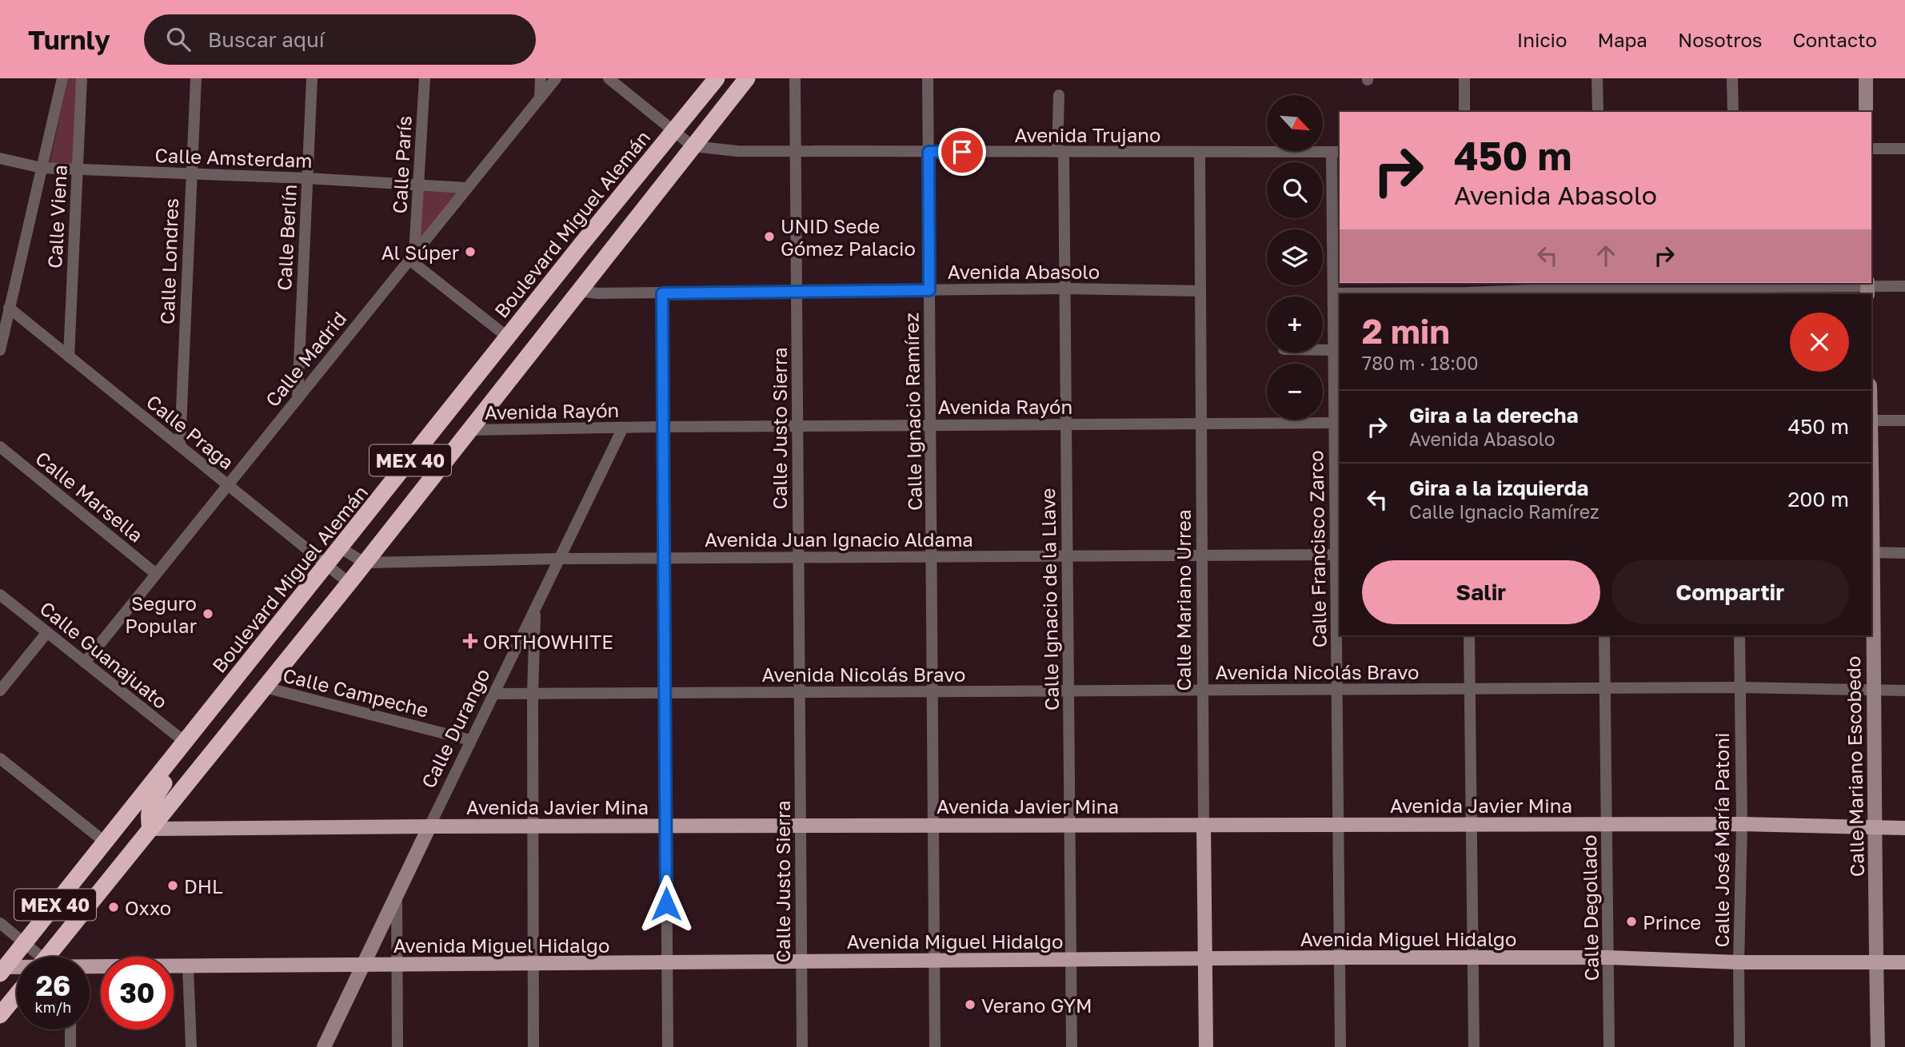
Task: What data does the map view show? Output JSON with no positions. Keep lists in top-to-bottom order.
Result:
{
  "streets": {
    "highway": ["Boulevard Miguel Alemán", "MEX 40"],
    "main road": [
      "Calle Mariano Urrea",
      "Calle Durango",
      "Calle Mariano Escobedo",
      "Avenida Javier Mina",
      "Avenida Miguel Hidalgo"
    ],
    "street": [
      "Avenida Trujano",
      "Calle Amsterdam",
      "Calle París",
      "Calle Viena",
      "Calle Berlín",
      "Calle Londres",
      "Avenida Abasolo",
      "Calle Madrid",
      "Avenida Rayón",
      "Calle Ignacio Ramírez",
      "Calle Justo Sierra",
      "Calle Praga",
      "Calle Marsella",
      "Avenida Juan Ignacio Aldama",
      "Calle Francisco Zarco",
      "Calle Ignacio de la Llave",
      "Calle Guanajuato",
      "Avenida Nicolás Bravo",
      "Calle Campeche",
      "Calle José María Patoni",
      "Calle Degollado"
    ]
  },
  "crossings": [
    ["Avenida Trujano", "Calle Ignacio Ramírez"],
    ["Avenida Trujano", "Calle Justo Sierra"],
    ["Avenida Trujano", "MEX 40"],
    ["Avenida Trujano", "Calle Francisco Zarco"],
    ["Avenida Trujano", "Calle Ignacio de la Llave"],
    ["Avenida Trujano", "Calle Mariano Urrea"],
    ["Calle Amsterdam", "Calle París"],
    ["Calle Amsterdam", "Calle Viena"],
    ["Calle Amsterdam", "Calle Berlín"],
    ["Calle Amsterdam", "Calle Londres"],
    ["Calle Amsterdam", "Calle Madrid"],
    ["Calle París", "Calle Madrid"],
    ["Calle Viena", "Calle Praga"],
    ["Boulevard Miguel Alemán", "Calle Praga"],
    ["Boulevard Miguel Alemán", "Calle Guanajuato"],
    ["Boulevard Miguel Alemán", "Avenida Miguel Hidalgo"],
    ["Calle Berlín", "Calle Madrid"],
    ["Calle Londres", "Calle Praga"],
    ["Avenida Abasolo", "Calle Ignacio Ramírez"],
    ["Avenida Abasolo", "Calle Justo Sierra"],
    ["Avenida Abasolo", "MEX 40"],
    ["Avenida Abasolo", "Calle Ignacio de la Llave"],
    ["Avenida Abasolo", "Calle Mariano Urrea"],
    ["Calle Madrid", "Calle Praga"],
    ["Calle Madrid", "Calle Marsella"],
    ["Calle Madrid", "Calle Guanajuato"],
    ["Avenida Rayón", "Calle Ignacio Ramírez"],
    ["Avenida Rayón", "Calle Justo Sierra"],
    ["Avenida Rayón", "MEX 40"],
    ["Avenida Rayón", "Calle Francisco Zarco"],
    ["Avenida Rayón", "Calle Ignacio de la Llave"],
    ["Avenida Rayón", "Calle Mariano Urrea"],
    ["Avenida Rayón", "Calle Durango"],
    ["Calle Ignacio Ramírez", "Avenida Juan Ignacio Aldama"],
    ["Calle Ignacio Ramírez", "Avenida Nicolás Bravo"],
    ["Calle Ignacio Ramírez", "Avenida Javier Mina"],
    ["Calle Ignacio Ramírez", "Avenida Miguel Hidalgo"],
    ["Calle Justo Sierra", "Avenida Juan Ignacio Aldama"],
    ["Calle Justo Sierra", "Avenida Nicolás Bravo"],
    ["Calle Justo Sierra", "Avenida Javier Mina"],
    ["Calle Justo Sierra", "Avenida Miguel Hidalgo"],
    ["Calle Praga", "MEX 40"],
    ["MEX 40", "Avenida Juan Ignacio Aldama"],
    ["MEX 40", "Calle Campeche"],
    ["MEX 40", "Avenida Javier Mina"],
    ["Avenida Juan Ignacio Aldama", "Calle Francisco Zarco"],
    ["Avenida Juan Ignacio Aldama", "Calle Ignacio de la Llave"],
    ["Avenida Juan Ignacio Aldama", "Calle Mariano Urrea"],
    ["Avenida Juan Ignacio Aldama", "Calle Durango"],
    ["Calle Francisco Zarco", "Avenida Nicolás Bravo"],
    ["Calle Francisco Zarco", "Avenida Javier Mina"],
    ["Calle Francisco Zarco", "Avenida Miguel Hidalgo"],
    ["Calle Ignacio de la Llave", "Avenida Nicolás Bravo"],
    ["Calle Ignacio de la Llave", "Avenida Javier Mina"],
    ["Calle Ignacio de la Llave", "Avenida Miguel Hidalgo"],
    ["Calle Mariano Urrea", "Avenida Nicolás Bravo"],
    ["Calle Mariano Urrea", "Avenida Javier Mina"],
    ["Calle Mariano Urrea", "Avenida Miguel Hidalgo"],
    ["Avenida Nicolás Bravo", "Calle Durango"],
    ["Avenida Nicolás Bravo", "Calle Mariano Escobedo"],
    ["Avenida Nicolás Bravo", "Calle José María Patoni"],
    ["Avenida Nicolás Bravo", "Calle Degollado"],
    ["Calle Campeche", "Calle Durango"],
    ["Calle Durango", "Avenida Javier Mina"],
    ["Calle Durango", "Avenida Miguel Hidalgo"],
    ["Calle Mariano Escobedo", "Avenida Javier Mina"],
    ["Calle Mariano Escobedo", "Avenida Miguel Hidalgo"],
    ["Avenida Javier Mina", "Calle José María Patoni"],
    ["Avenida Javier Mina", "Calle Degollado"],
    ["Calle José María Patoni", "Avenida Miguel Hidalgo"],
    ["Calle Degollado", "Avenida Miguel Hidalgo"]
  ],
  "places": {
    "other": [
      "UNID Sede Gómez Palacio",
      "Al Súper",
      "Seguro Popular",
      "DHL",
      "Oxxo",
      "Prince",
      "Verano GYM"
    ],
    "health": ["ORTHOWHITE"]
  },
  "north": "bottom right",
  "page": {
    "header": "Turnly",
    "search": "Buscar aquí",
    "nav": [
      "Inicio",
      "Mapa",
      "Nosotros",
      "Contacto"
    ],
    "map_buttons": ["+", "−"],
    "turn": ["450 m", "Avenida Abasolo"],
    "heading": ["2 min", "780 m · 18:00"],
    "list": [
      {
        "name": "Gira a la derecha",
        "note": "Avenida Abasolo",
        "value": "450 m"
      },
      {
        "name": "Gira a la izquierda",
        "note": "Calle Ignacio Ramírez",
        "value": "200 m"
      }
    ],
    "buttons": ["Salir", "Compartir"],
    "speed": "26 km/h",
    "limit": "30"
  }
}
